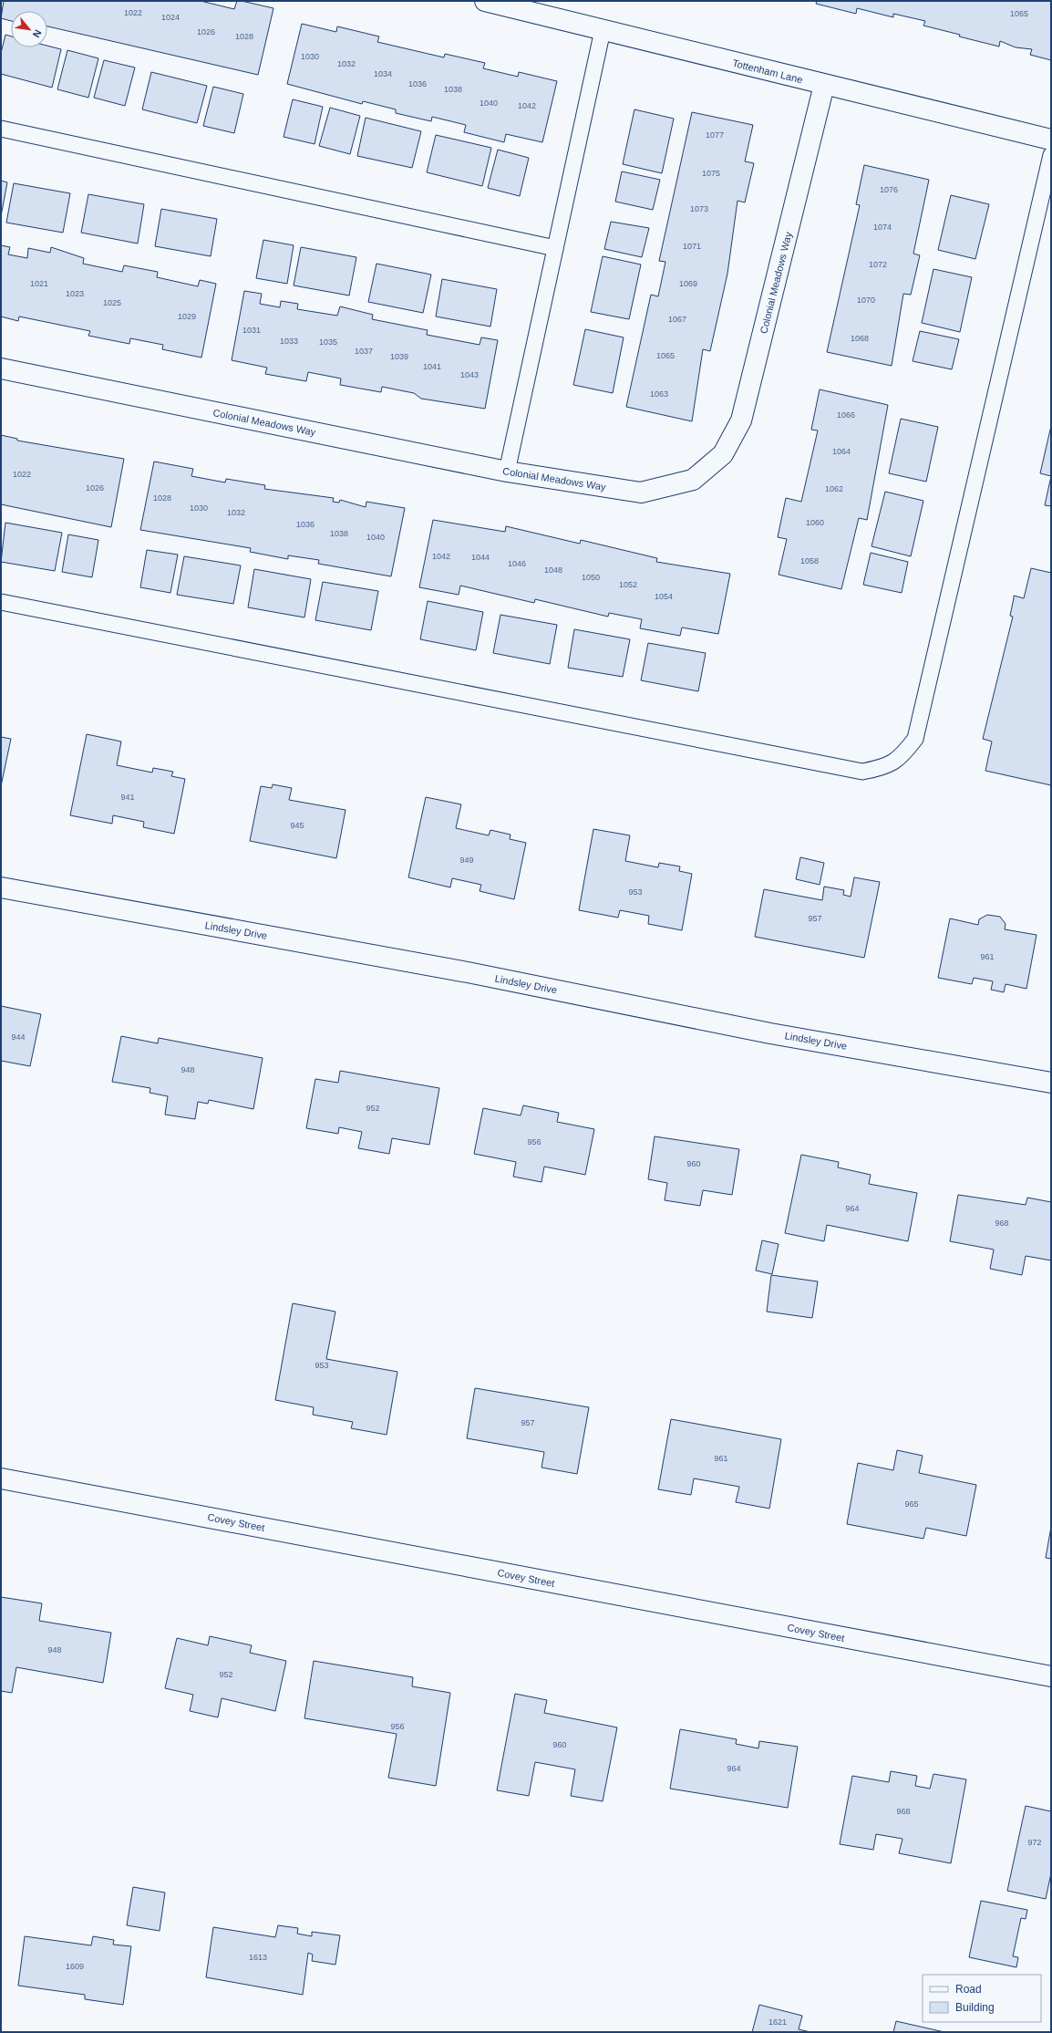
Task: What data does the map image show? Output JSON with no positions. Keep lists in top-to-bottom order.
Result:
{
  "streets": {
    "street": [
      "Tottenham Lane",
      "Colonial Meadows Way",
      "Lindsley Drive",
      "Covey Street"
    ]
  },
  "crossings": [
    ["Tottenham Lane", "Colonial Meadows Way"]
  ],
  "house_numbers": [
    "1022",
    "1065",
    "1024",
    "1026",
    "1028",
    "1030",
    "1032",
    "1034",
    "1036",
    "1038",
    "1040",
    "1042",
    "1077",
    "1075",
    "1076",
    "1073",
    "1074",
    "1071",
    "1072",
    "1021",
    "1069",
    "1023",
    "1070",
    "1025",
    "1029",
    "1067",
    "1031",
    "1068",
    "1033",
    "1035",
    "1037",
    "1065",
    "1039",
    "1041",
    "1043",
    "1063",
    "1066",
    "1064",
    "1022",
    "1026",
    "1062",
    "1028",
    "1030",
    "1032",
    "1060",
    "1036",
    "1038",
    "1040",
    "1042",
    "1044",
    "1058",
    "1046",
    "1048",
    "1050",
    "1052",
    "1054",
    "941",
    "945",
    "949",
    "953",
    "957",
    "961",
    "944",
    "948",
    "952",
    "956",
    "960",
    "964",
    "968",
    "953",
    "957",
    "961",
    "965",
    "948",
    "952",
    "956",
    "960",
    "964",
    "968",
    "972",
    "1613",
    "1609",
    "1621"
  ],
  "legend": ["Road", "Building"],
  "north": "bottom right"
}
